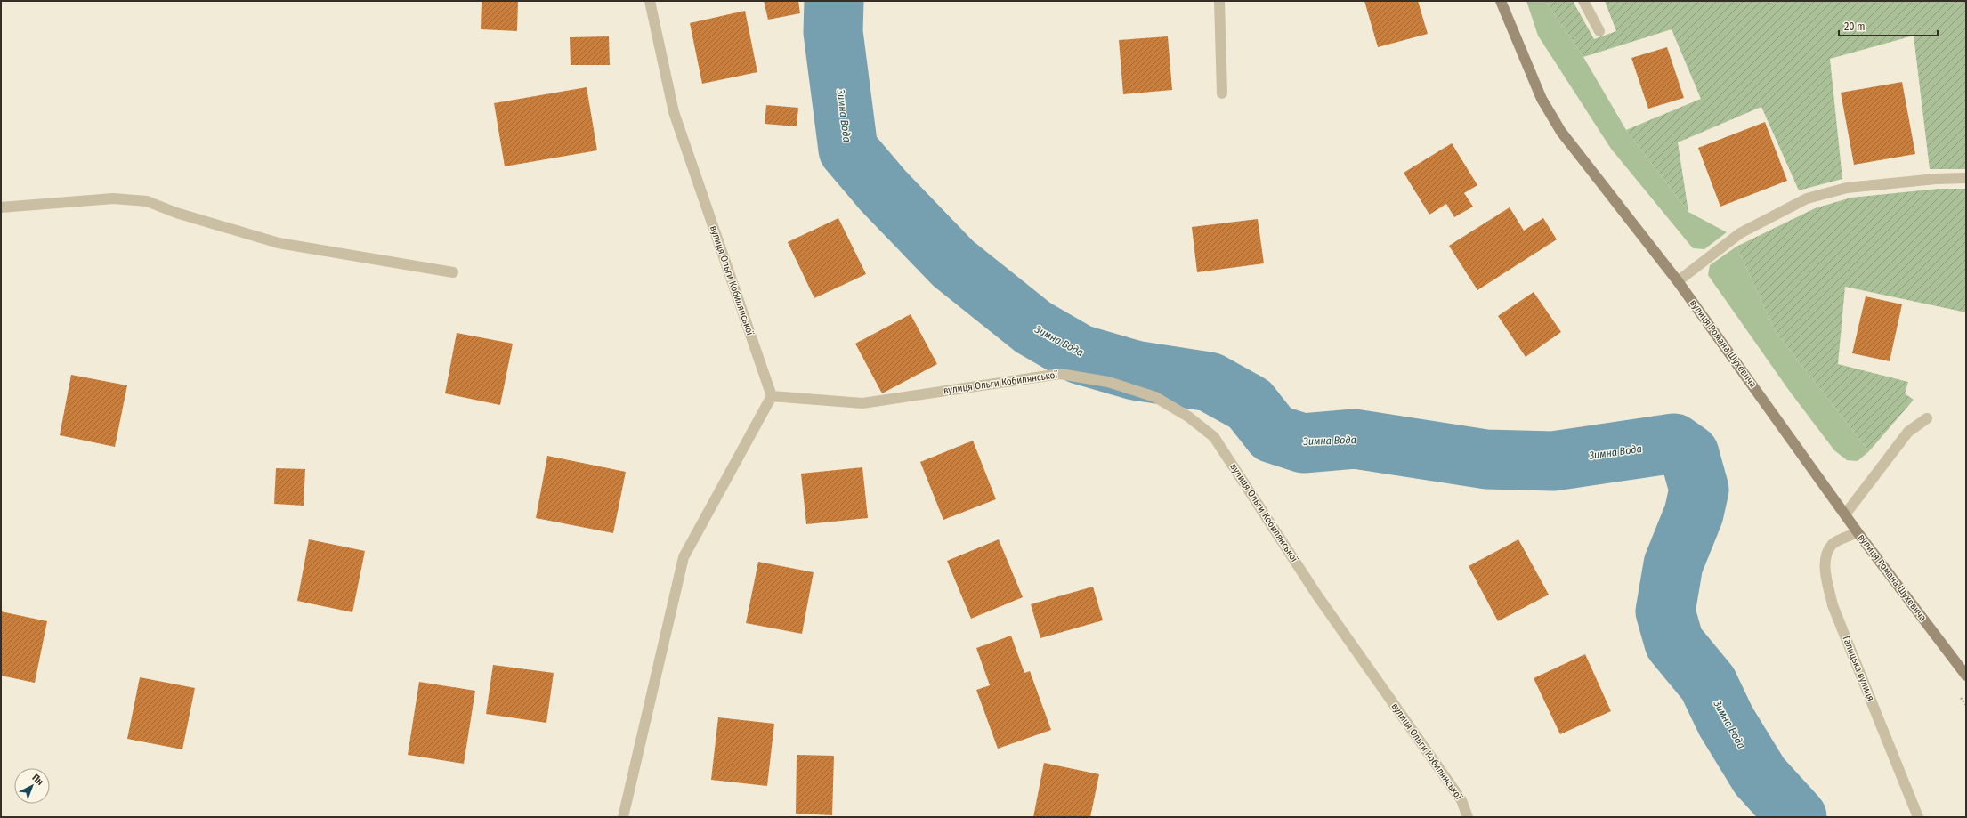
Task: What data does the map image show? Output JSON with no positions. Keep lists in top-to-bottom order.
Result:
{
  "streets": {
    "main road": ["вулиця Романа Шухевича"],
    "street": ["вулиця Ольги Кобилянської", "Галицька вулиця"]
  },
  "crossings": [
    ["вулиця Романа Шухевича", "Галицька вулиця"]
  ],
  "water": ["Зимна Вода"],
  "scale_bar": "20 m",
  "north": "top right"
}
